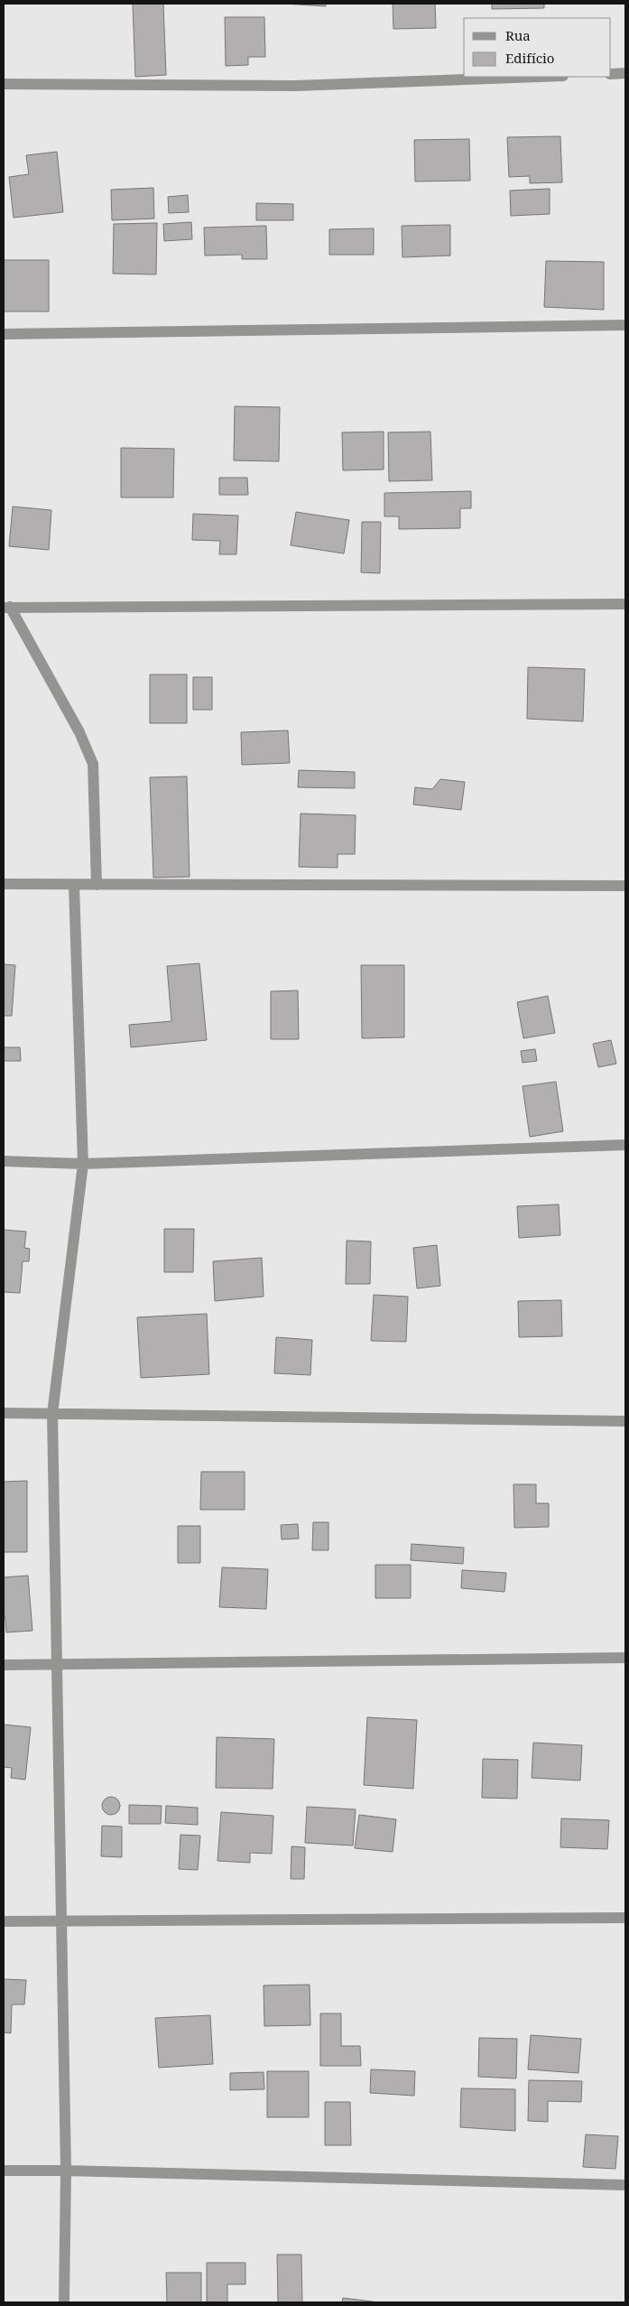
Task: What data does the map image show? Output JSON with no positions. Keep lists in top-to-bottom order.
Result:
{
  "legend": ["Rua", "Edifício"]
}
